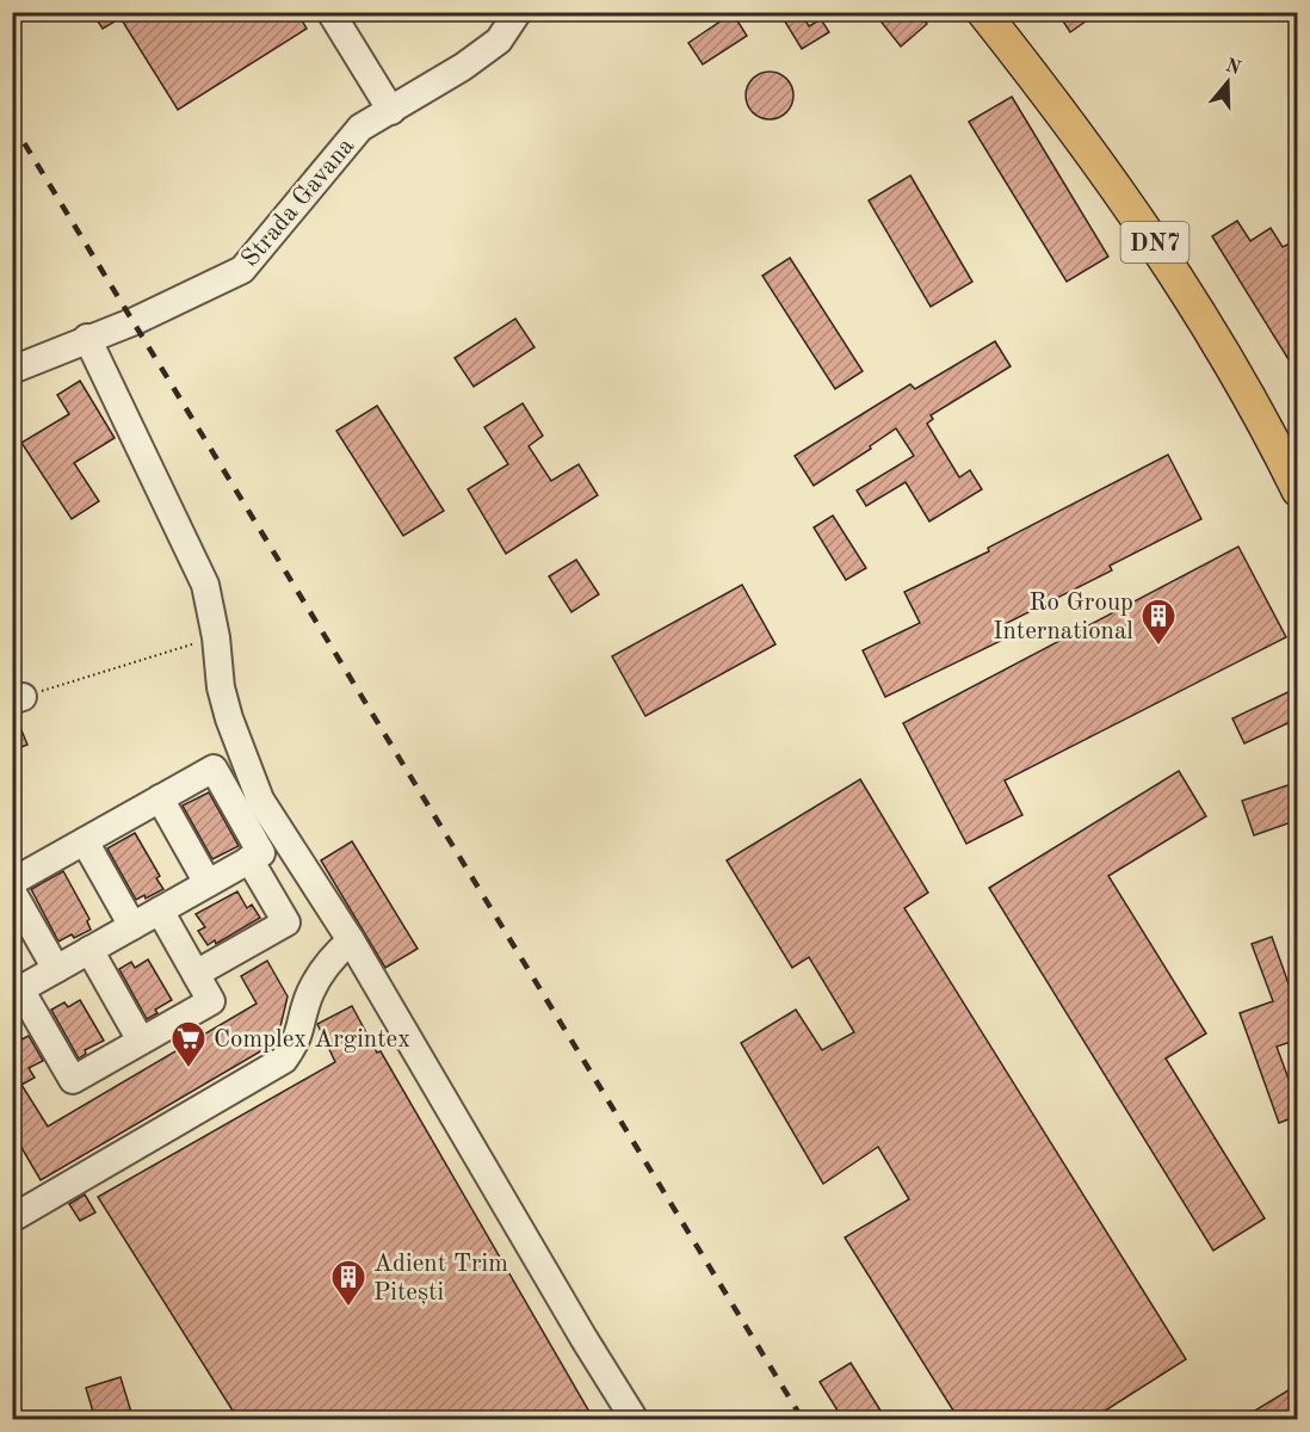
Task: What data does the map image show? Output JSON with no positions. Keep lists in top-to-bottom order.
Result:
{
  "streets": {
    "main road": ["DN7"],
    "street": ["Strada Gavana"]
  },
  "places": {
    "building": ["Ro Group International", "Adient Trim Pitești"],
    "supermarket": ["Complex Argintex"]
  },
  "north": "top"
}
